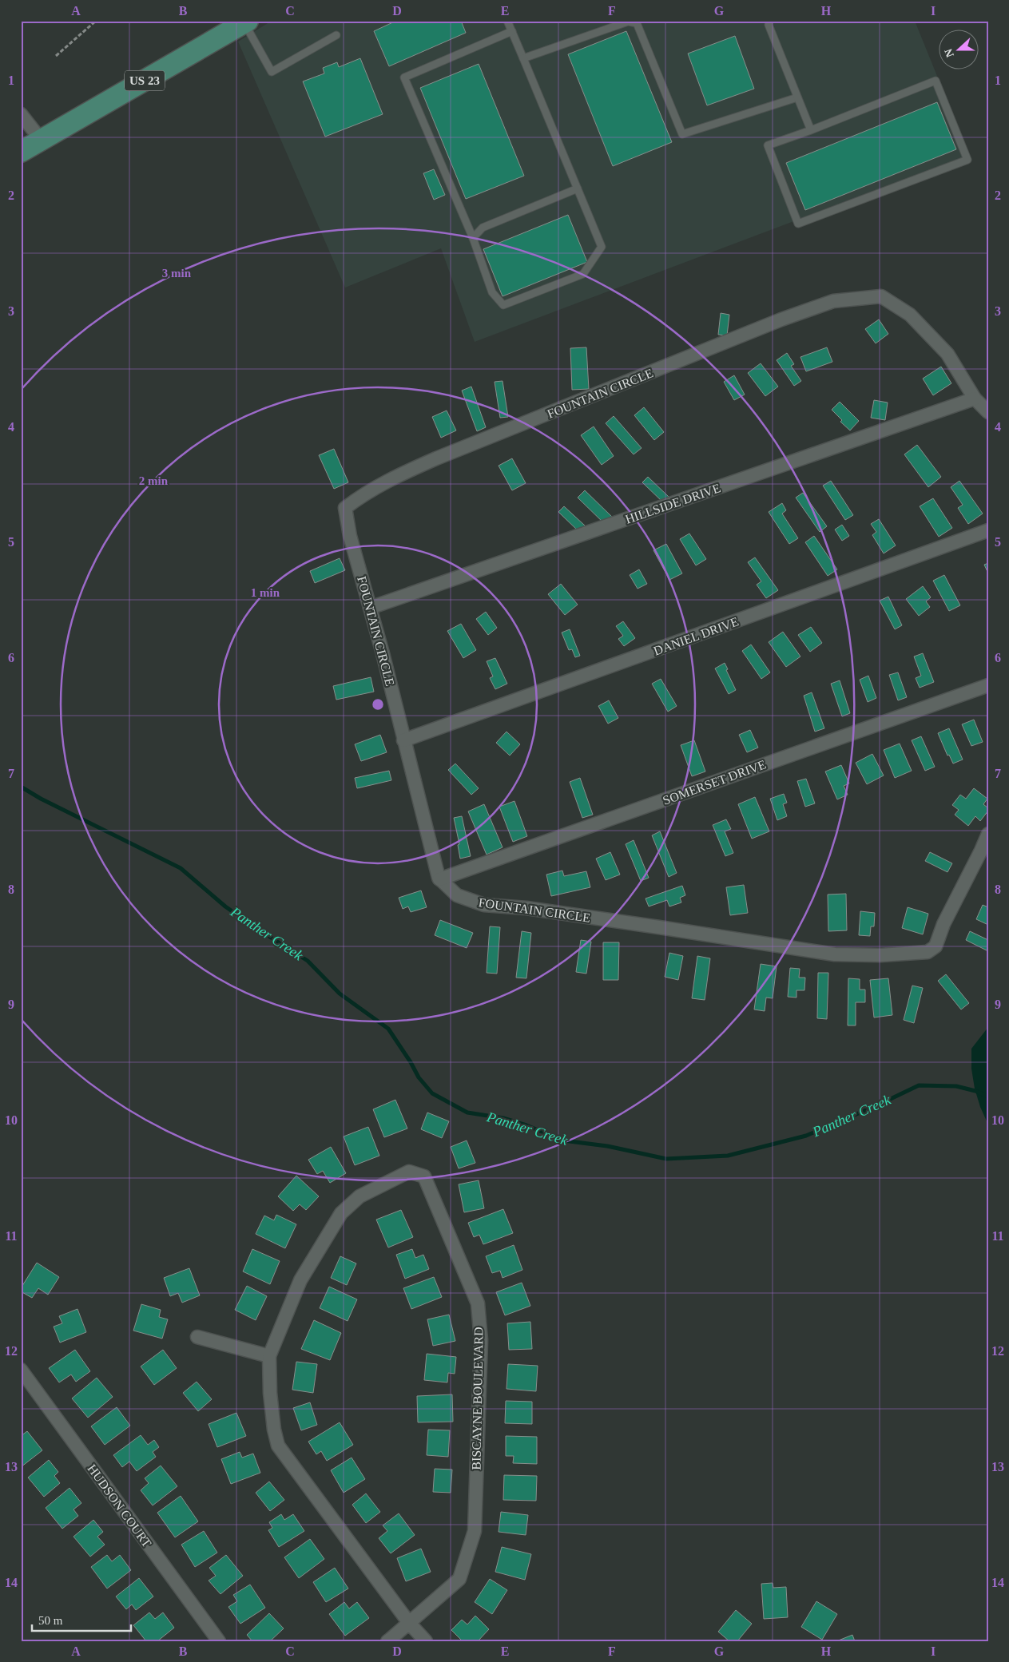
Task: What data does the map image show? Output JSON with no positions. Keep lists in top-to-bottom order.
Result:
{
  "streets": {
    "main road": ["US 23"],
    "street": [
      "FOUNTAIN CIRCLE",
      "HILLSIDE DRIVE",
      "DANIEL DRIVE",
      "SOMERSET DRIVE",
      "BISCAYNE BOULEVARD",
      "HUDSON COURT"
    ]
  },
  "crossings": [
    ["FOUNTAIN CIRCLE", "HILLSIDE DRIVE"],
    ["FOUNTAIN CIRCLE", "DANIEL DRIVE"],
    ["FOUNTAIN CIRCLE", "SOMERSET DRIVE"]
  ],
  "water": ["Panther Creek"],
  "scale_bar": "50 m",
  "north": "left",
  "grid": {
    "columns": [
      "A",
      "B",
      "C",
      "D",
      "E",
      "F",
      "G",
      "H",
      "I"
    ],
    "rows": [
      "1",
      "2",
      "3",
      "4",
      "5",
      "6",
      "7",
      "8",
      "9",
      "10",
      "11",
      "12",
      "13",
      "14"
    ]
  },
  "rings": ["3 min", "2 min", "1 min"]
}
